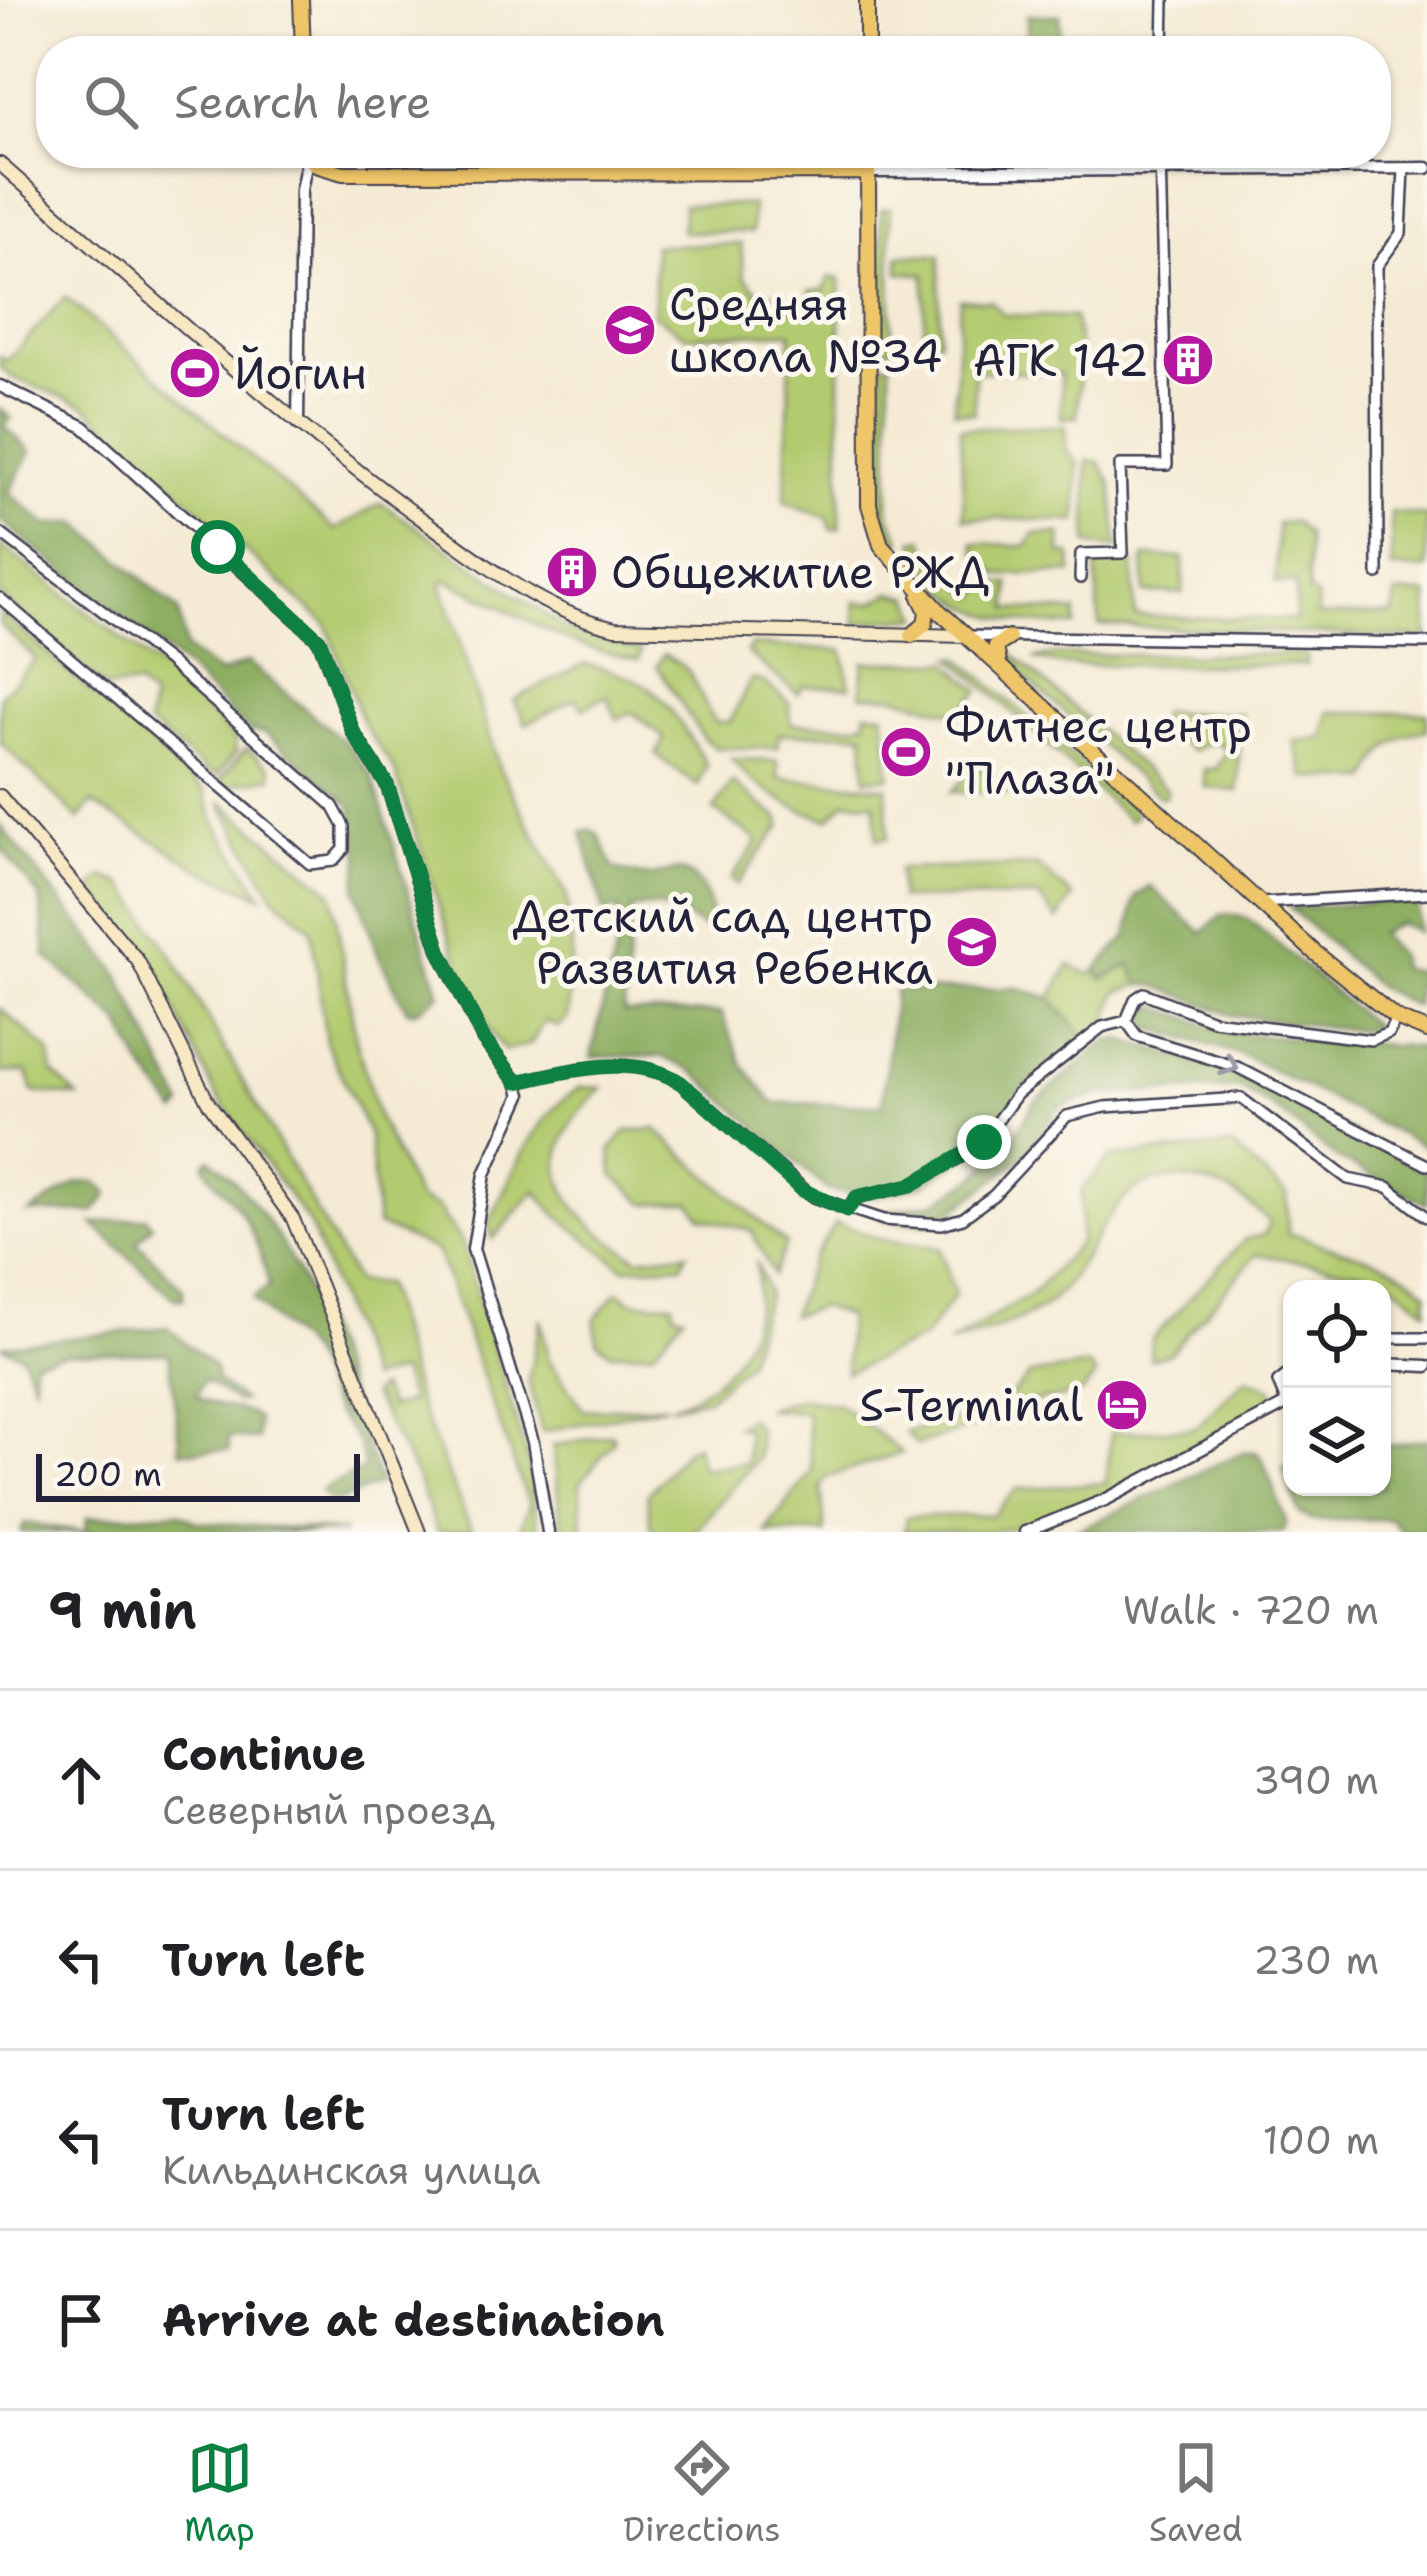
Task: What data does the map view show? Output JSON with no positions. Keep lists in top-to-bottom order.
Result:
{
  "places": {
    "school or university": ["Средняя школа №34", "Детский сад центр Развития Ребенка"],
    "building": ["АГК 142", "Общежитие РЖД"],
    "sports": ["Йогин", "Фитнес центр \"Плаза\""],
    "hotel": ["S-Terminal"]
  },
  "scale_bar": "200 m",
  "page": {
    "search": "Search here",
    "scale": "200 m",
    "heading": ["9 min", "Walk · 720 m"],
    "list": [
      ["Continue", "Северный проезд", "390 m"],
      ["Turn left", "230 m"],
      ["Turn left", "Кильдинская улица", "100 m"],
      "Arrive at destination"
    ],
    "nav": ["Map", "Directions", "Saved"]
  }
}
